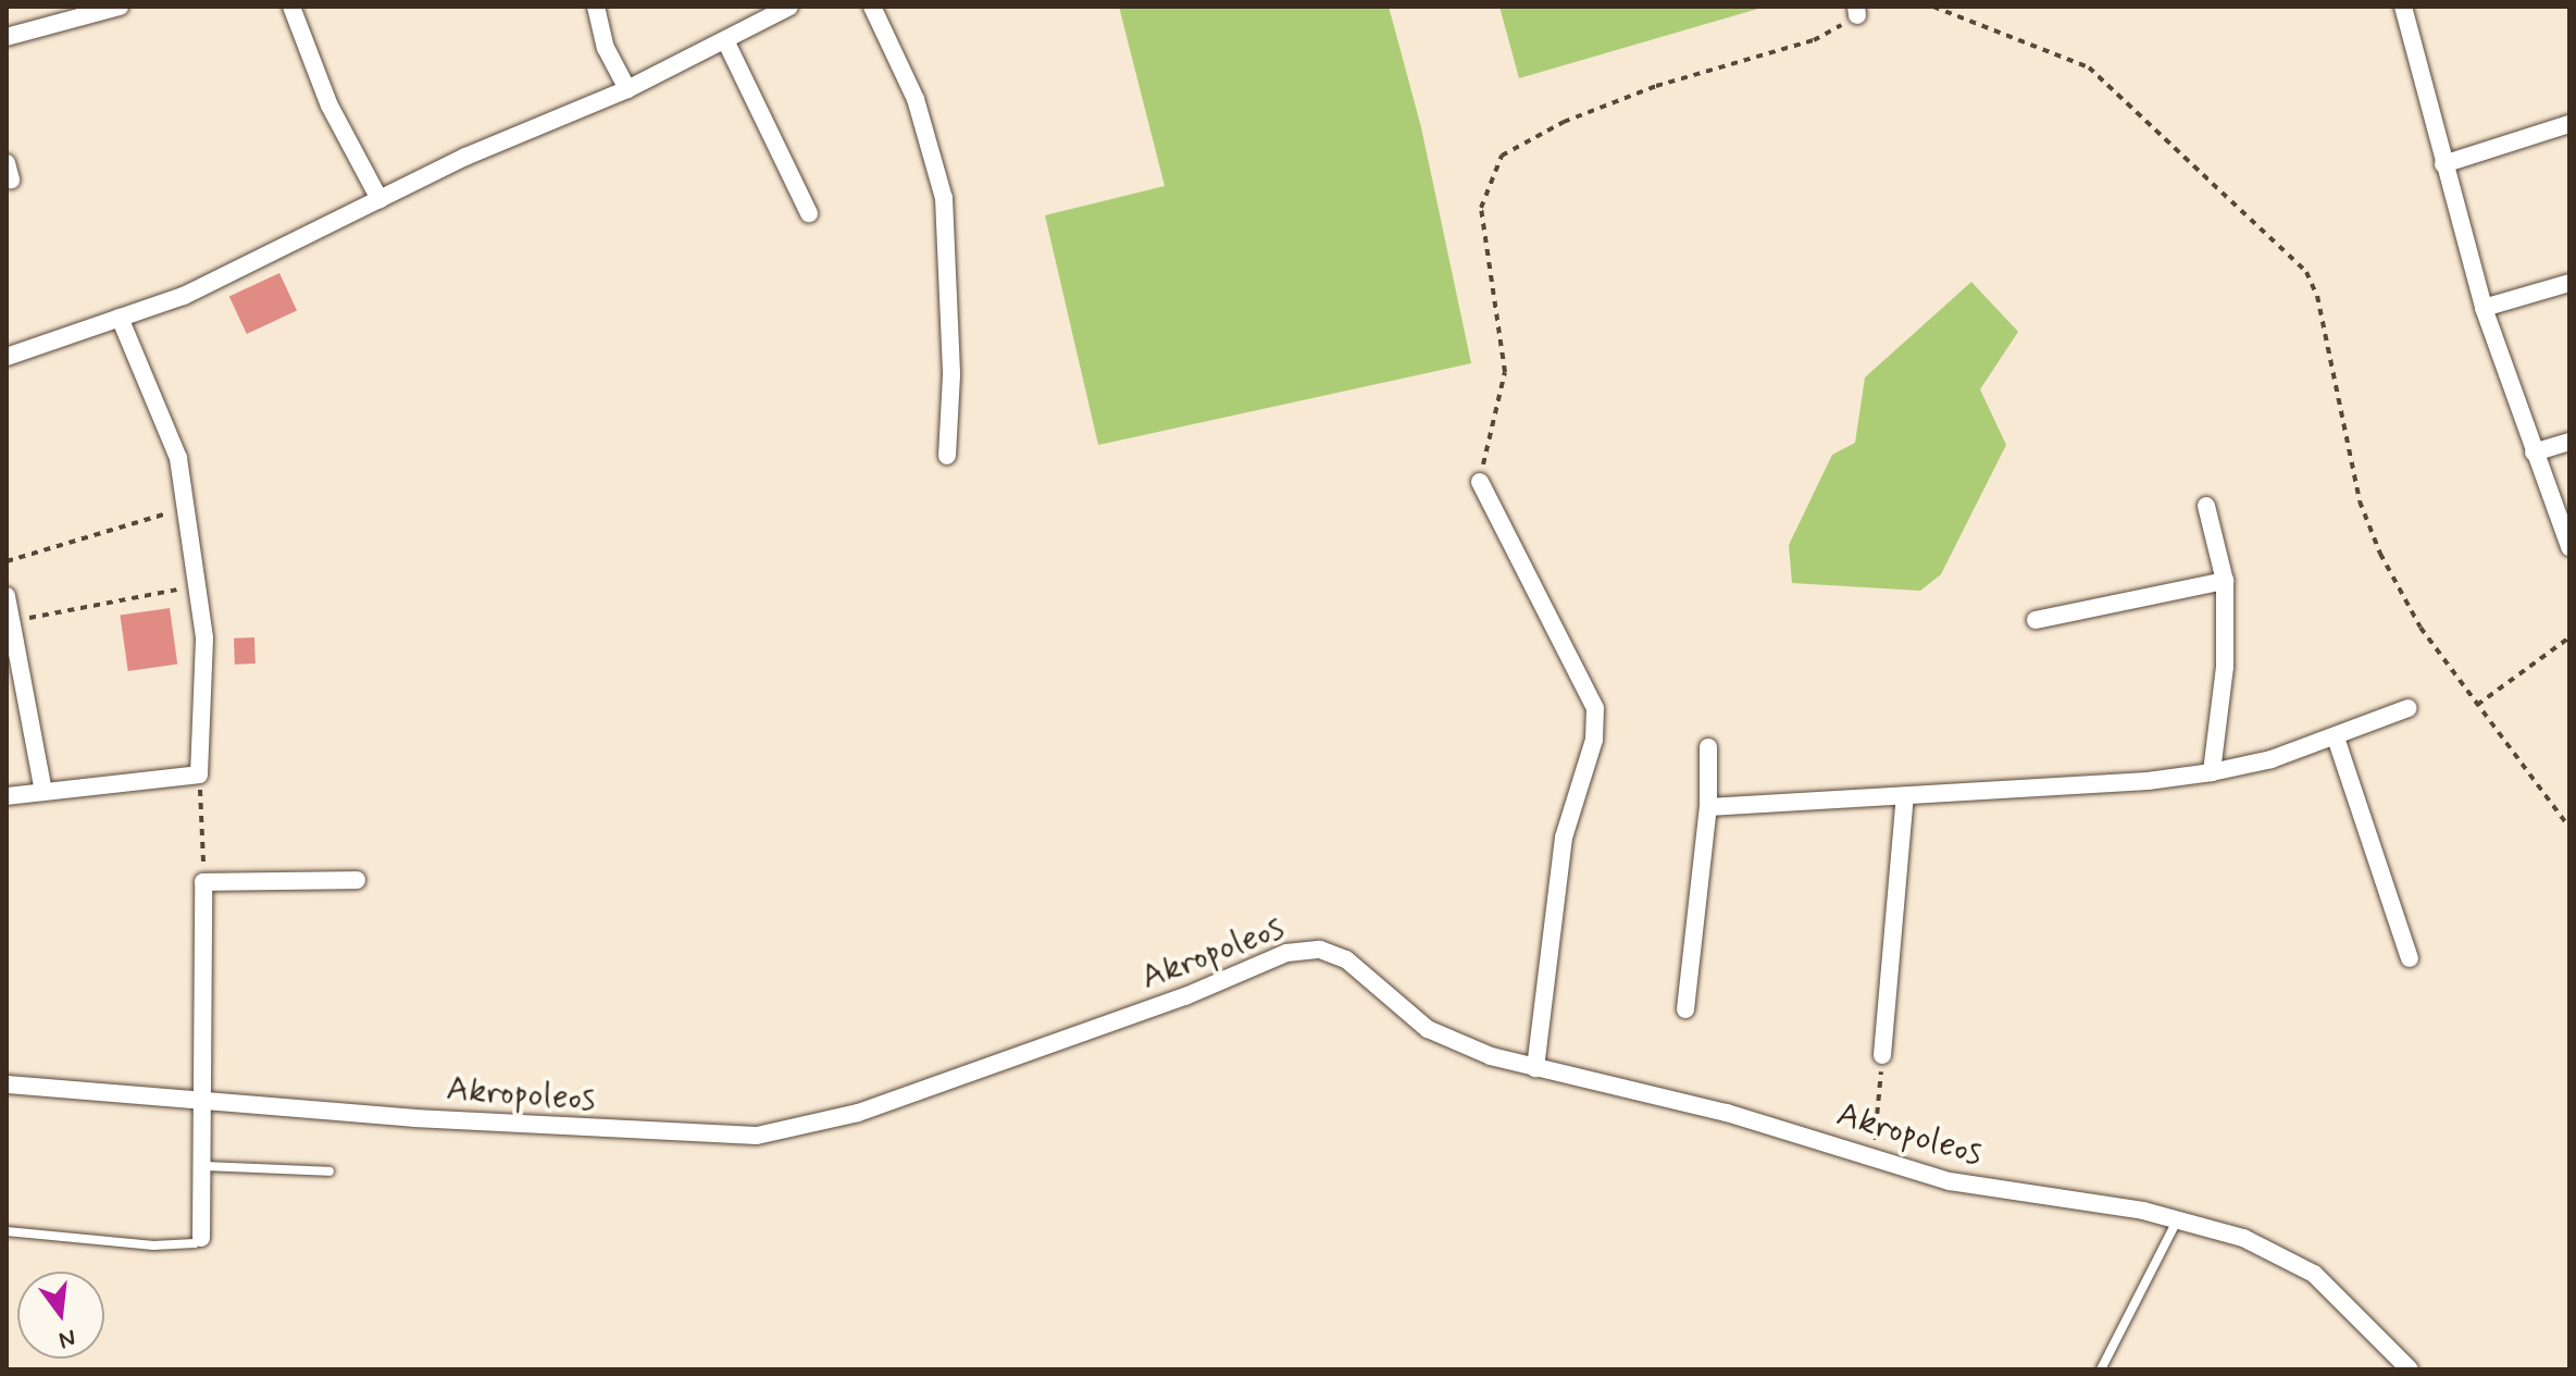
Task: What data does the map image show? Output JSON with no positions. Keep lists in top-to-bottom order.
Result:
{
  "streets": {
    "street": ["Akropoleos"]
  },
  "north": "bottom"
}
